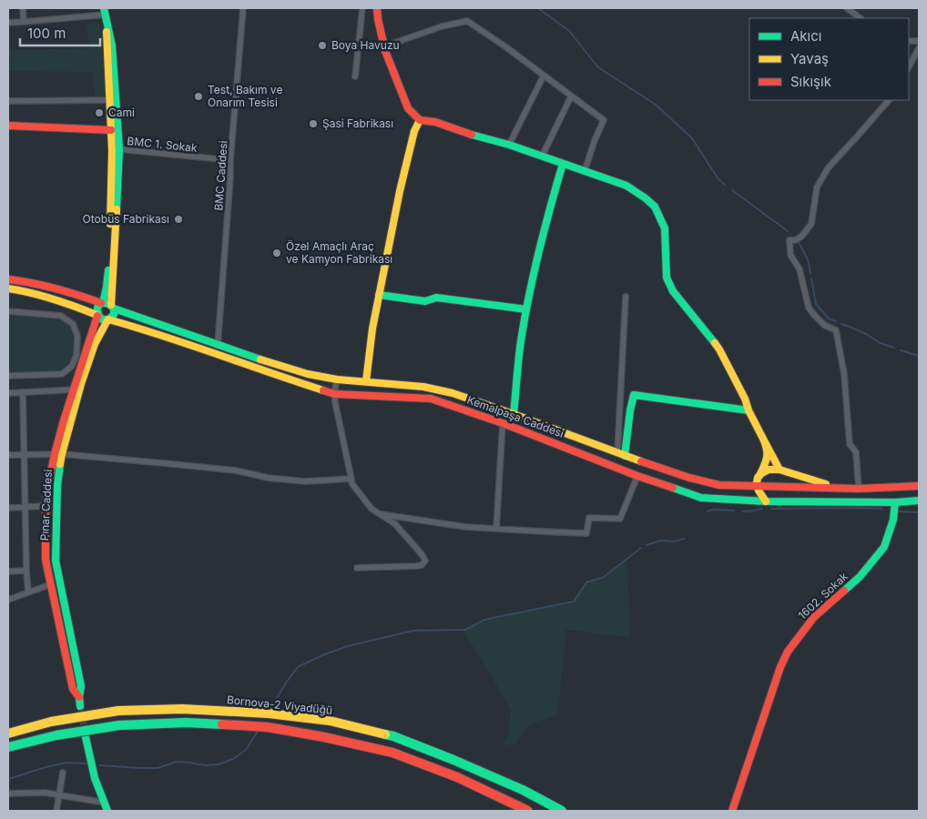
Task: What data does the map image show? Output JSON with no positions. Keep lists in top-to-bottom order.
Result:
{
  "streets": {
    "main road": [
      "Kemalpaşa Caddesi",
      "Pınar Caddesi",
      "1602. Sokak",
      "Bornova-2 Viyadüğü"
    ],
    "street": ["BMC 1. Sokak", "BMC Caddesi"]
  },
  "crossings": [
    ["BMC 1. Sokak", "BMC Caddesi"],
    ["BMC Caddesi", "Kemalpaşa Caddesi"],
    ["Kemalpaşa Caddesi", "Pınar Caddesi"],
    ["Kemalpaşa Caddesi", "1602. Sokak"]
  ],
  "places": [
    "Boya Havuzu",
    "Test, Bakım ve Onarım Tesisi",
    "Cami",
    "Şasi Fabrikası",
    "Otobüs Fabrikası",
    "Özel Amaçlı Araç ve Kamyon Fabrikası"
  ],
  "legend": ["Akıcı", "Yavaş", "Sıkışık"],
  "scale_bar": "100 m"
}
